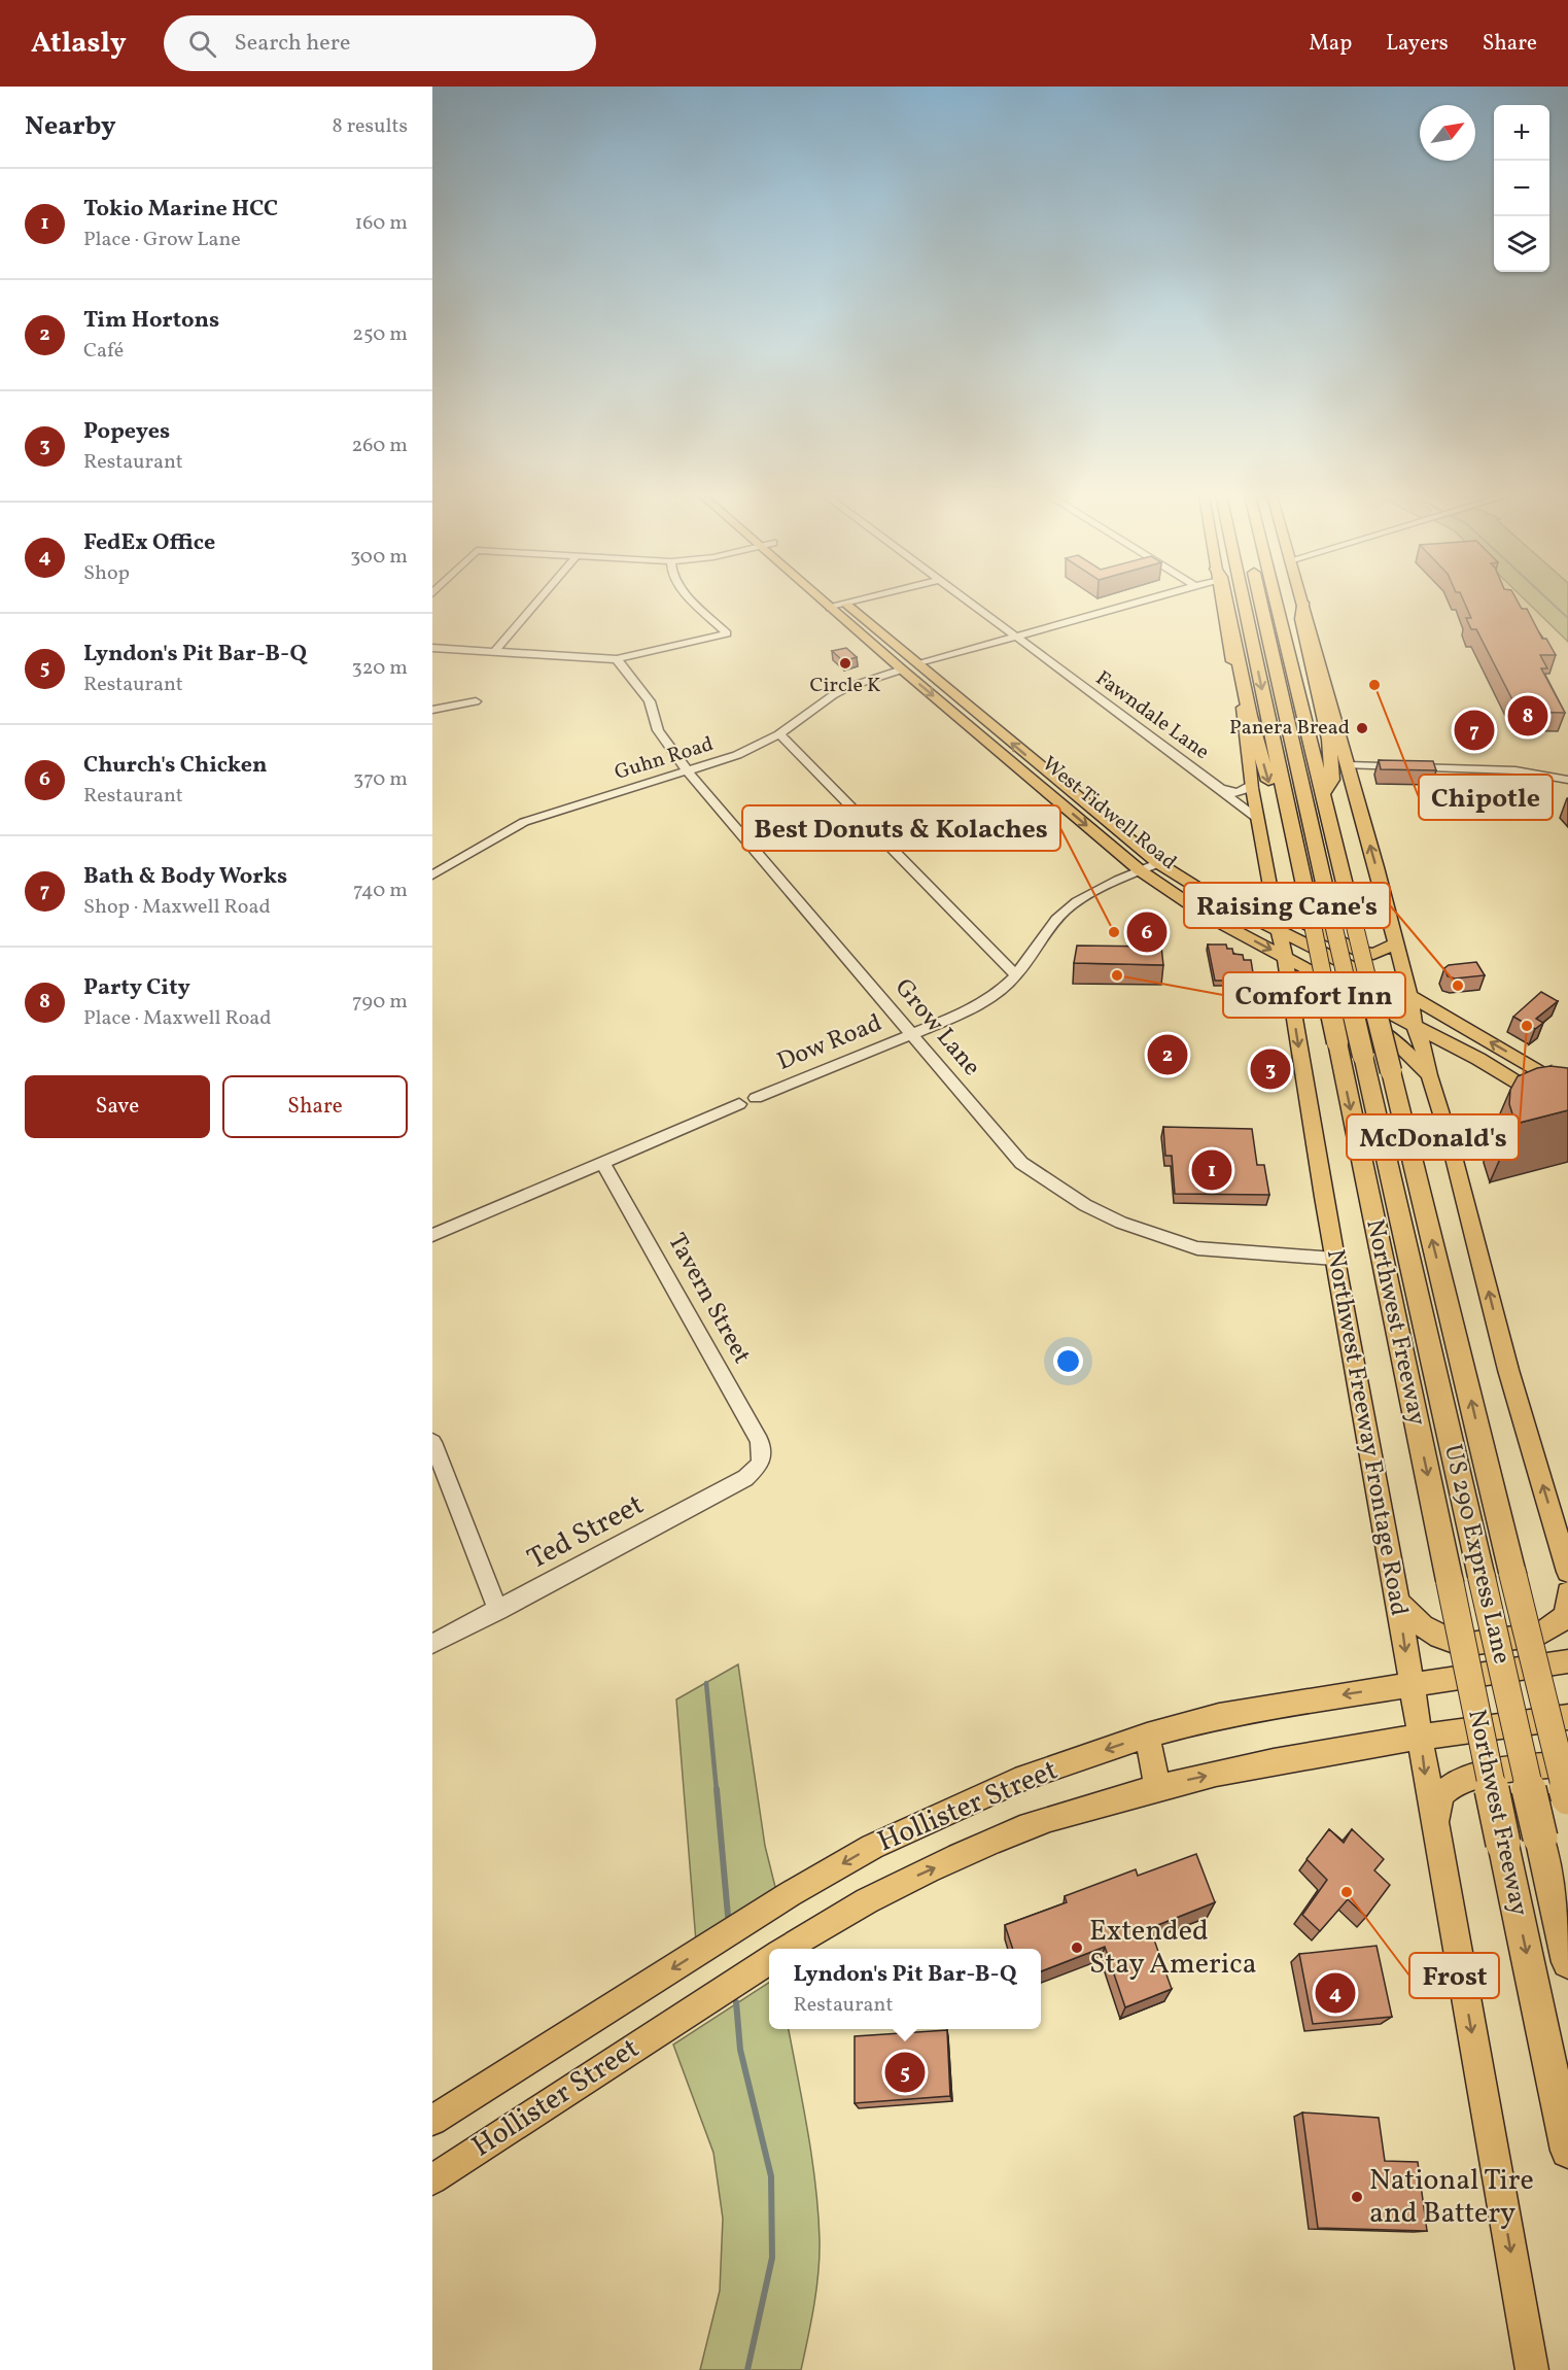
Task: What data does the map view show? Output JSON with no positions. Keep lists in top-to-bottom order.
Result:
{
  "streets": {
    "highway": ["Northwest Freeway", "US 290 Express Lane"],
    "main road": ["West Tidwell Road", "Northwest Freeway Frontage Road", "Hollister Street"],
    "street": [
      "Fawndale Lane",
      "Guhn Road",
      "Grow Lane",
      "Dow Road",
      "Tavern Street",
      "Ted Street"
    ]
  },
  "crossings": [
    ["Fawndale Lane", "Northwest Freeway Frontage Road"],
    ["Guhn Road", "West Tidwell Road"],
    ["Guhn Road", "Grow Lane"],
    ["West Tidwell Road", "Dow Road"],
    ["West Tidwell Road", "Northwest Freeway Frontage Road"],
    ["Grow Lane", "Dow Road"],
    ["Grow Lane", "Northwest Freeway Frontage Road"],
    ["Tavern Street", "Ted Street"],
    ["Northwest Freeway Frontage Road", "Hollister Street"]
  ],
  "one_way": ["Northwest Freeway Frontage Road"],
  "places": [
    "Circle K",
    "Chipotle",
    "Panera Bread",
    "Best Donuts & Kolaches",
    "Comfort Inn",
    "Raising Cane's",
    "McDonald's",
    "Frost",
    "Extended Stay America",
    "National Tire and Battery"
  ],
  "north": "top right",
  "page": {
    "header": "Atlasly",
    "search": "Search here",
    "nav": ["Map", "Layers", "Share"],
    "heading": ["Nearby", "8 results"],
    "map_buttons": ["+", "−"],
    "list": [
      {
        "mark": "1",
        "name": "Tokio Marine HCC",
        "note": "Place · Grow Lane",
        "value": "160 m"
      },
      {
        "mark": "2",
        "name": "Tim Hortons",
        "note": "Café",
        "value": "250 m"
      },
      {
        "mark": "3",
        "name": "Popeyes",
        "note": "Restaurant",
        "value": "260 m"
      },
      {
        "mark": "4",
        "name": "FedEx Office",
        "note": "Shop",
        "value": "300 m"
      },
      {
        "mark": "5",
        "name": "Lyndon's Pit Bar-B-Q",
        "note": "Restaurant",
        "value": "320 m"
      },
      {
        "mark": "6",
        "name": "Church's Chicken",
        "note": "Restaurant",
        "value": "370 m"
      },
      {
        "mark": "7",
        "name": "Bath & Body Works",
        "note": "Shop · Maxwell Road",
        "value": "740 m"
      },
      {
        "mark": "8",
        "name": "Party City",
        "note": "Place · Maxwell Road",
        "value": "790 m"
      }
    ],
    "pins": [
      "8",
      "7",
      "6",
      "2",
      "3",
      "1",
      "4",
      "5"
    ],
    "buttons": ["Save", "Share"],
    "popup": ["Lyndon's Pit Bar-B-Q", "Restaurant"]
  }
}
